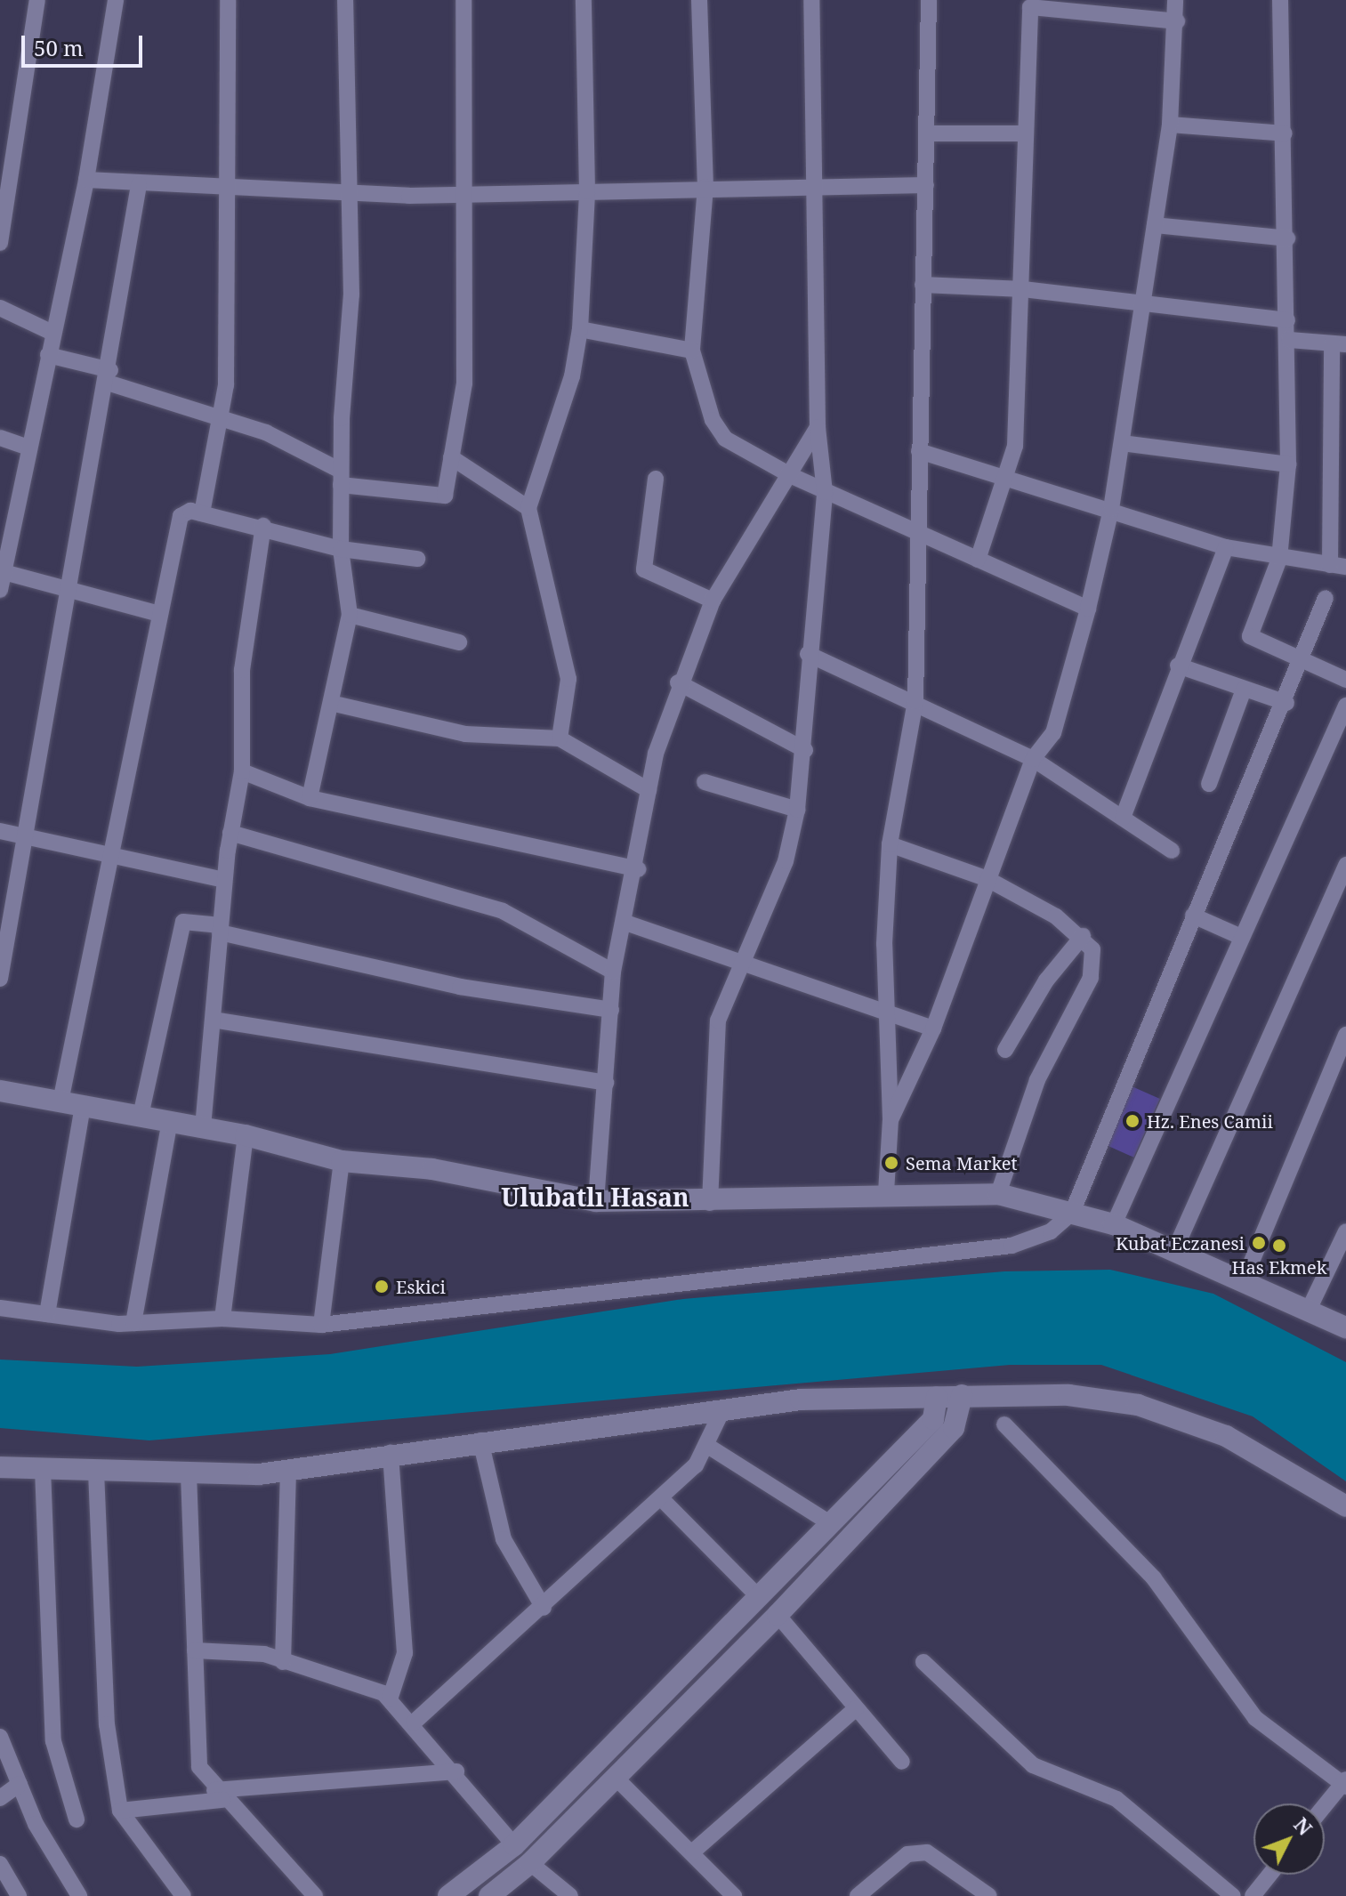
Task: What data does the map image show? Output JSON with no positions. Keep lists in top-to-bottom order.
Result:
{
  "districts": ["Ulubatlı Hasan"],
  "places": [
    "Hz. Enes Camii",
    "Sema Market",
    "Kubat Eczanesi",
    "Has Ekmek",
    "Eskici"
  ],
  "scale_bar": "50 m",
  "north": "top right"
}
